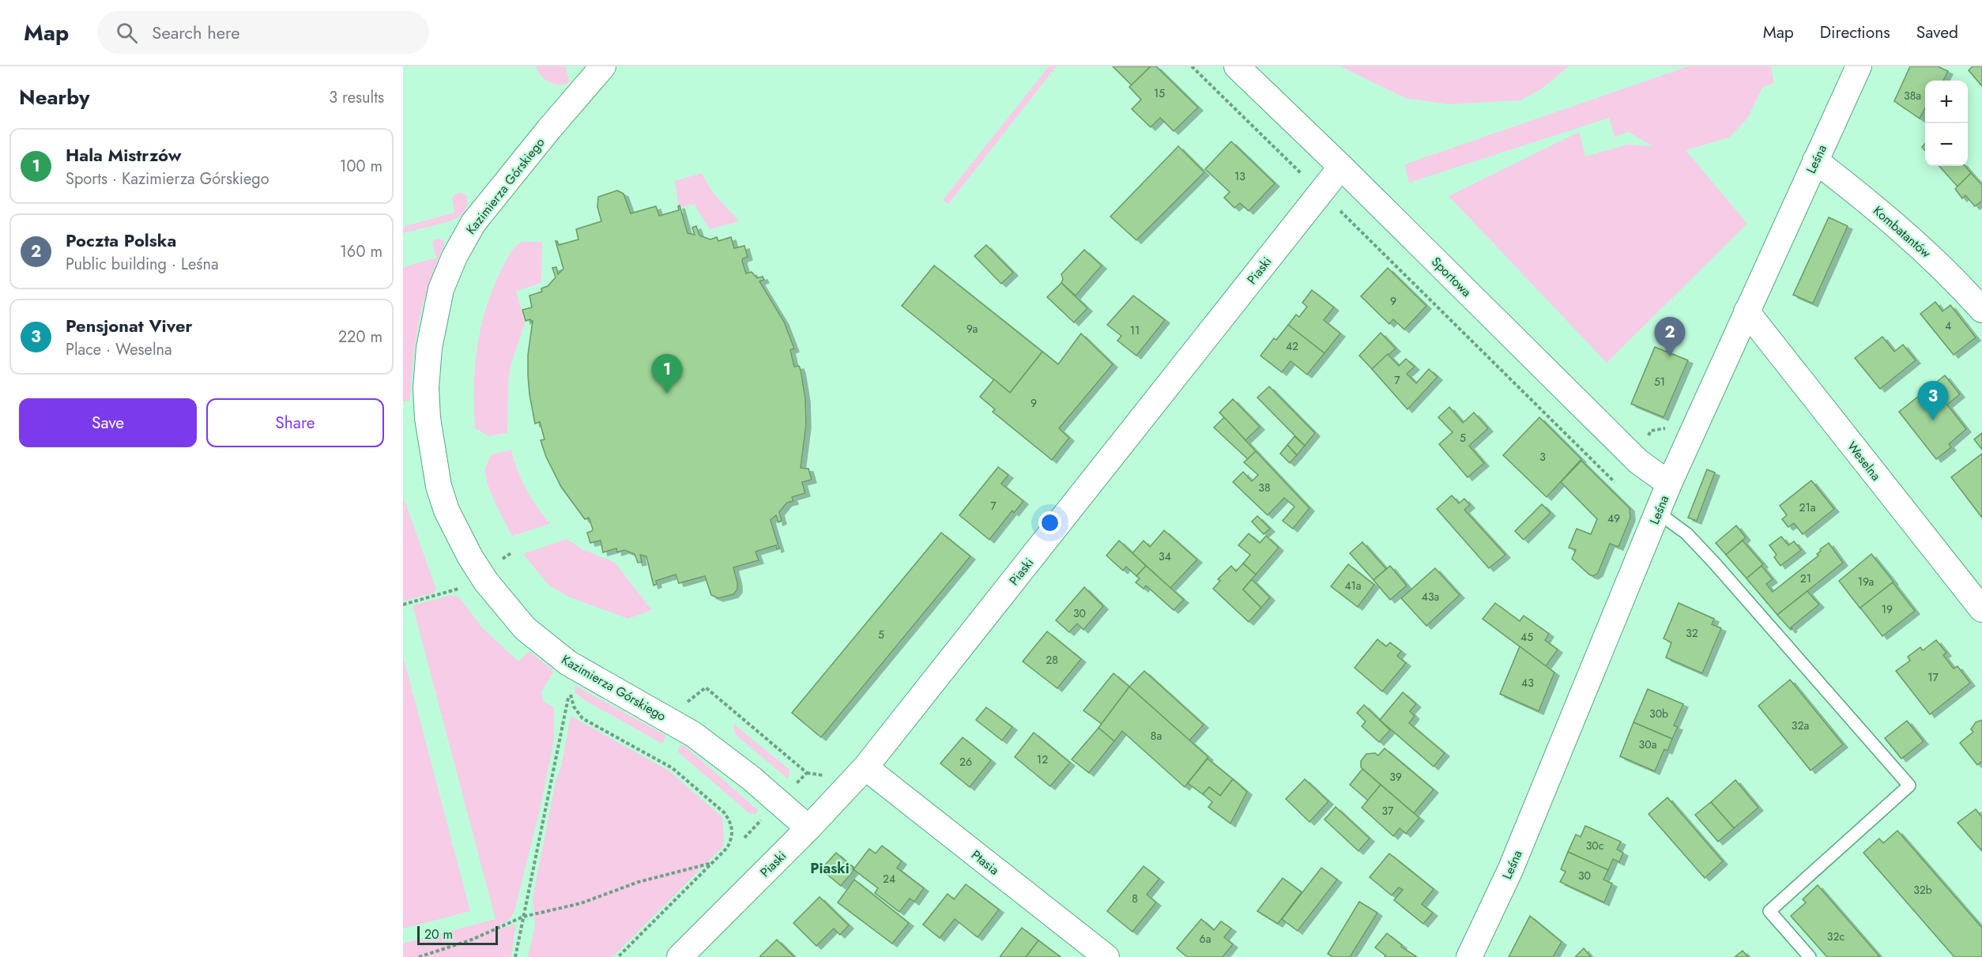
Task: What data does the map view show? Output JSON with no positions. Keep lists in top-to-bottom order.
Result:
{
  "streets": {
    "street": [
      "Leśna",
      "Kazimierza Górskiego",
      "Kombatantów",
      "Piaski",
      "Sportowa",
      "Weselna",
      "Ptasia"
    ]
  },
  "crossings": [
    ["Leśna", "Kombatantów"],
    ["Leśna", "Sportowa"],
    ["Leśna", "Weselna"],
    ["Kazimierza Górskiego", "Piaski"],
    ["Piaski", "Sportowa"],
    ["Piaski", "Ptasia"]
  ],
  "districts": ["Piaski"],
  "house_numbers": [
    "15",
    "38a",
    "13",
    "9",
    "4",
    "9a",
    "11",
    "42",
    "7",
    "51",
    "9",
    "5",
    "3",
    "38",
    "7",
    "21a",
    "49",
    "34",
    "21",
    "19a",
    "41a",
    "43a",
    "19",
    "30",
    "32",
    "5",
    "45",
    "28",
    "17",
    "43",
    "30b",
    "32a",
    "8a",
    "30a",
    "12",
    "26",
    "39",
    "37",
    "30c",
    "30",
    "24",
    "32b",
    "8",
    "32c",
    "6a"
  ],
  "scale_bar": "20 m",
  "page": {
    "header": "Map",
    "search": "Search here",
    "nav": ["Map", "Directions", "Saved"],
    "heading": ["Nearby", "3 results"],
    "map_buttons": ["+", "−"],
    "list": [
      {
        "mark": "1",
        "name": "Hala Mistrzów",
        "note": "Sports · Kazimierza Górskiego",
        "value": "100 m"
      },
      {
        "mark": "2",
        "name": "Poczta Polska",
        "note": "Public building · Leśna",
        "value": "160 m"
      },
      {
        "mark": "3",
        "name": "Pensjonat Viver",
        "note": "Place · Weselna",
        "value": "220 m"
      }
    ],
    "pins": ["2", "1", "3"],
    "buttons": ["Save", "Share"],
    "scale": "20 m"
  }
}
